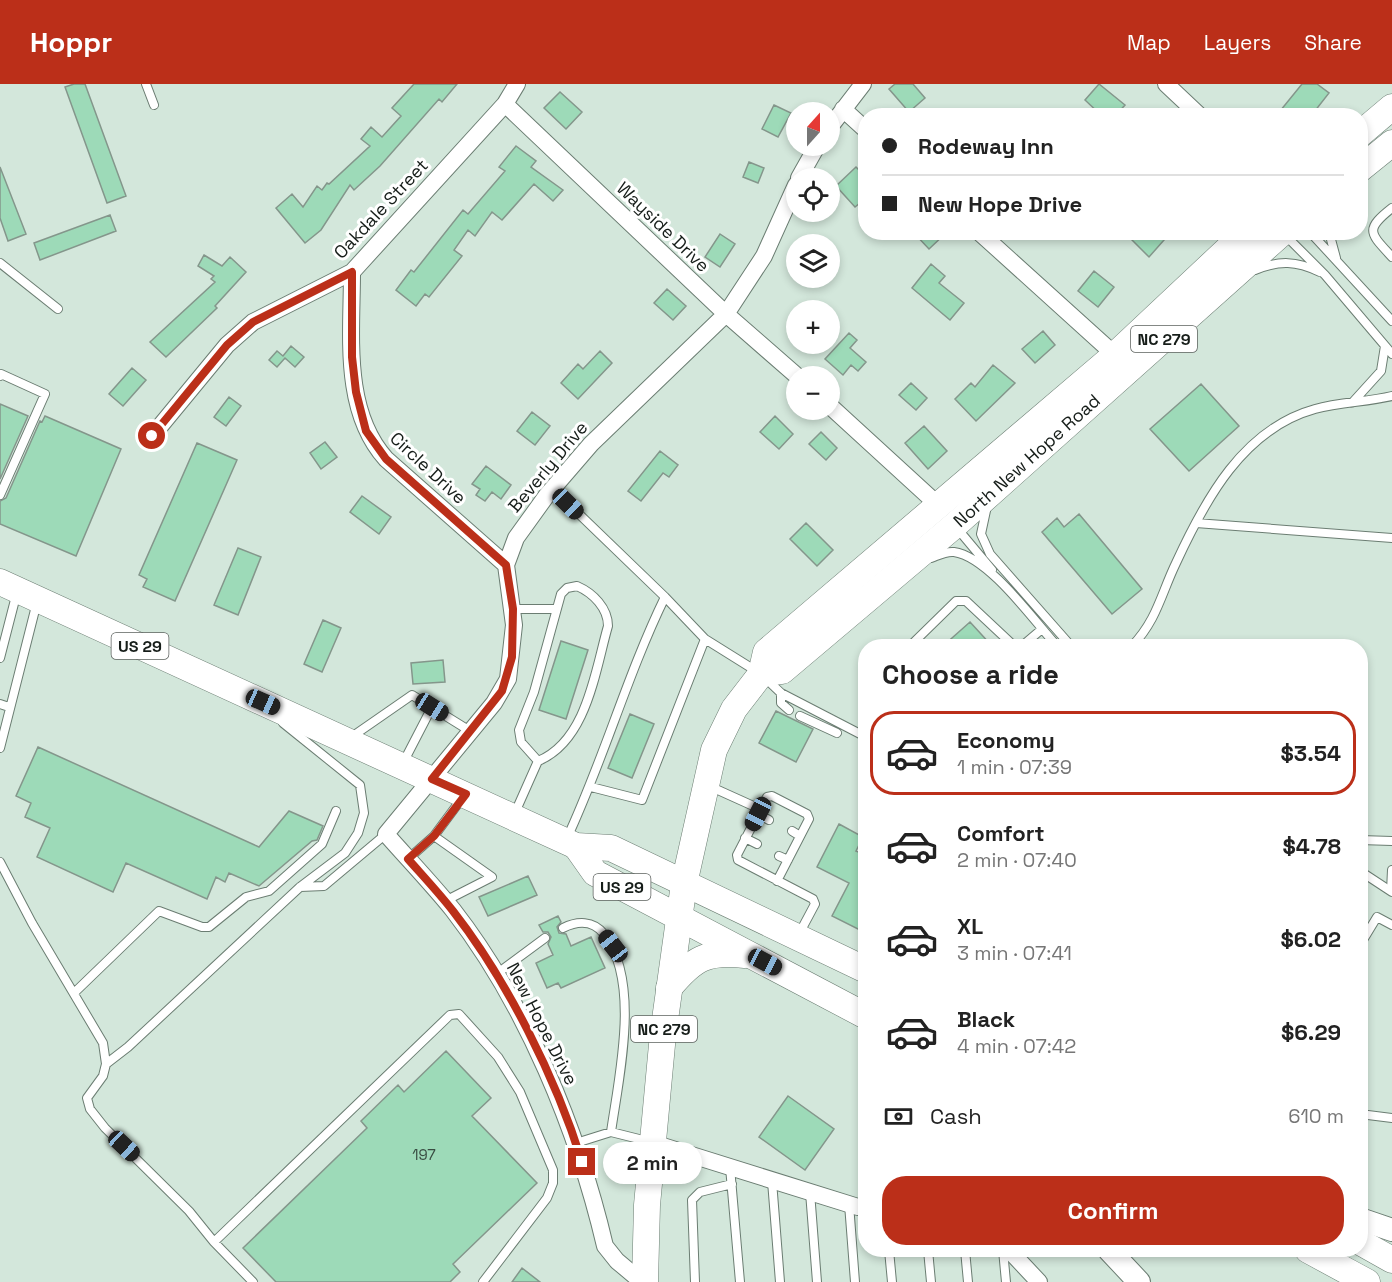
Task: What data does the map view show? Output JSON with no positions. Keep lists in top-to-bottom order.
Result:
{
  "streets": {
    "main road": ["NC 279", "North New Hope Road", "US 29"],
    "street": [
      "Oakdale Street",
      "Wayside Drive",
      "Beverly Drive",
      "Circle Drive",
      "New Hope Drive"
    ]
  },
  "crossings": [
    ["Oakdale Street", "Wayside Drive"],
    ["Oakdale Street", "Circle Drive"],
    ["Wayside Drive", "Beverly Drive"],
    ["NC 279", "North New Hope Road"],
    ["NC 279", "US 29"],
    ["NC 279", "New Hope Drive"],
    ["North New Hope Road", "US 29"],
    ["Beverly Drive", "Circle Drive"],
    ["Beverly Drive", "US 29"],
    ["Beverly Drive", "New Hope Drive"]
  ],
  "house_numbers": ["197"],
  "north": "top",
  "page": {
    "header": "Hoppr",
    "nav": ["Map", "Layers", "Share"],
    "map_buttons": ["+", "−"],
    "banner": ["Rodeway Inn", "New Hope Drive"],
    "heading": "Choose a ride",
    "list": [
      {
        "name": "Economy",
        "note": "1 min · 07:39",
        "value": "$3.54"
      },
      {
        "name": "Comfort",
        "note": "2 min · 07:40",
        "value": "$4.78"
      },
      {
        "name": "XL",
        "note": "3 min · 07:41",
        "value": "$6.02"
      },
      {
        "name": "Black",
        "note": "4 min · 07:42",
        "value": "$6.29"
      }
    ],
    "pay": ["Cash", "610 m"],
    "bubble": "2 min",
    "buttons": "Confirm"
  }
}
